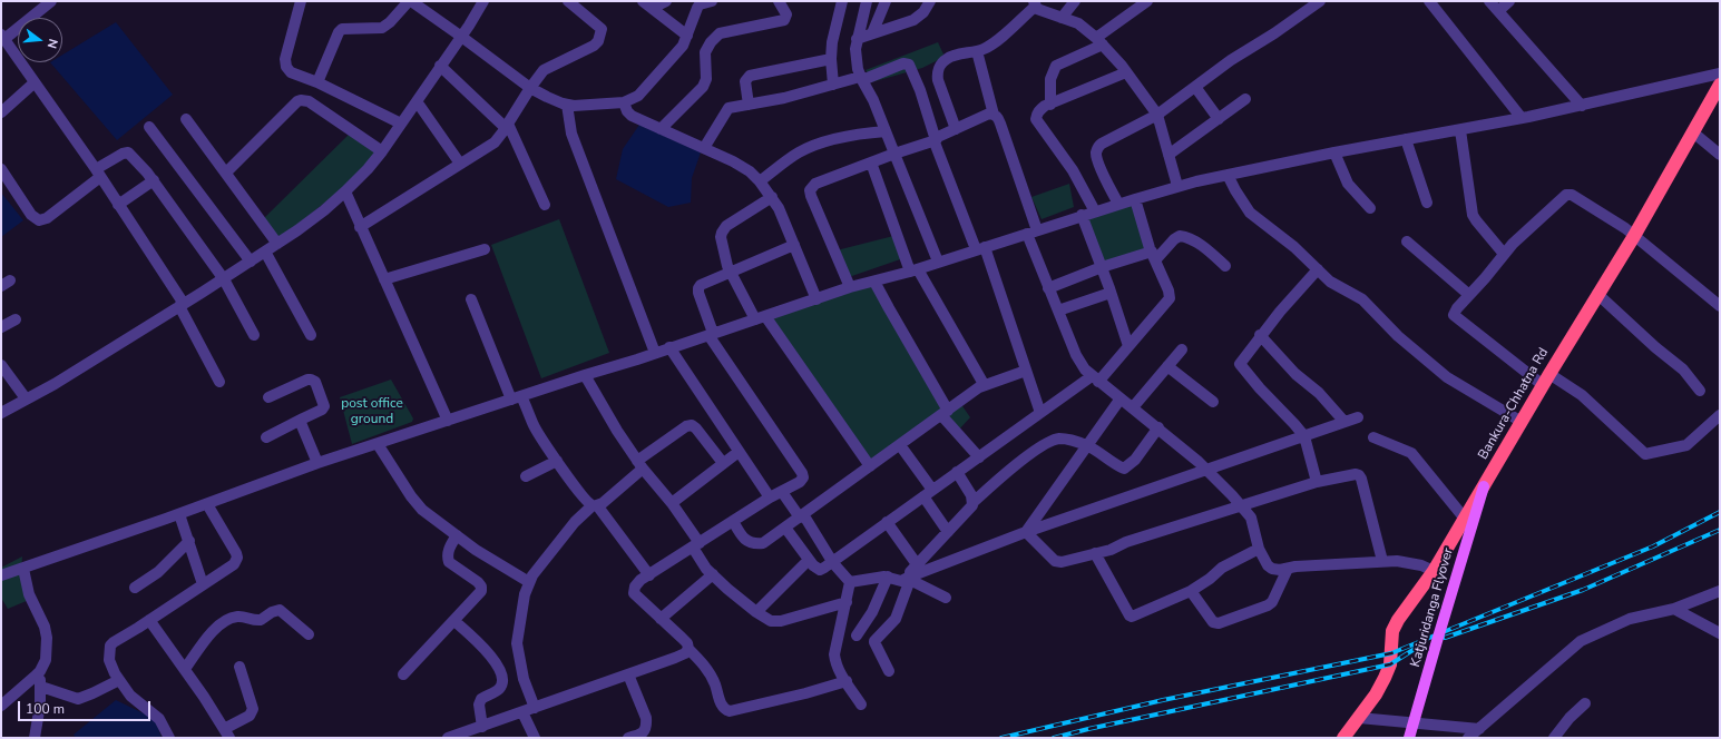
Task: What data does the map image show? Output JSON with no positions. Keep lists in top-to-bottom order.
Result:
{
  "streets": {
    "highway": ["Bankura-Chhatna Rd"],
    "main road": ["Katjuridanga Flyover"]
  },
  "crossings": [
    ["Bankura-Chhatna Rd", "Katjuridanga Flyover"]
  ],
  "parks": ["post office ground"],
  "scale_bar": "100 m",
  "north": "right"
}
